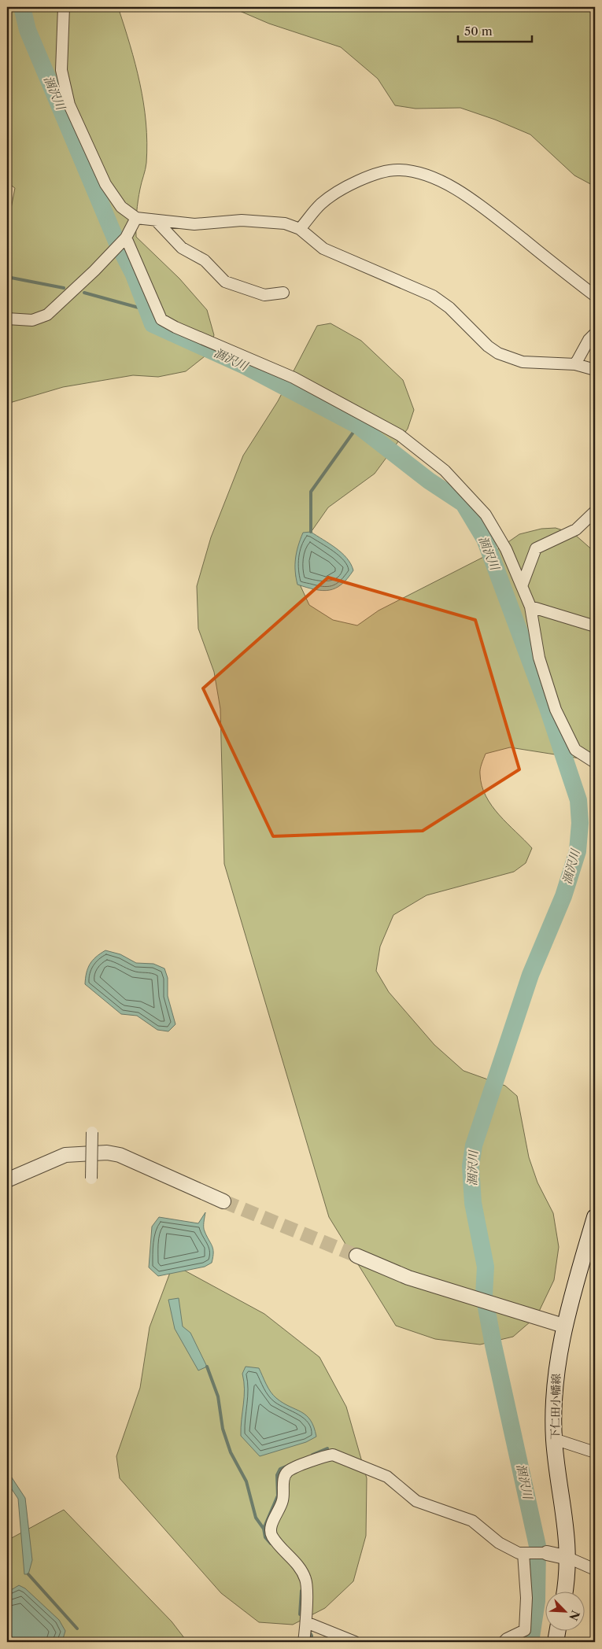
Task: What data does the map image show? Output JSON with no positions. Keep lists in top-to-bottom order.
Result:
{
  "streets": {
    "main road": ["下仁田小幡線"]
  },
  "water": ["涸沢川"],
  "scale_bar": "50 m",
  "north": "bottom right"
}
